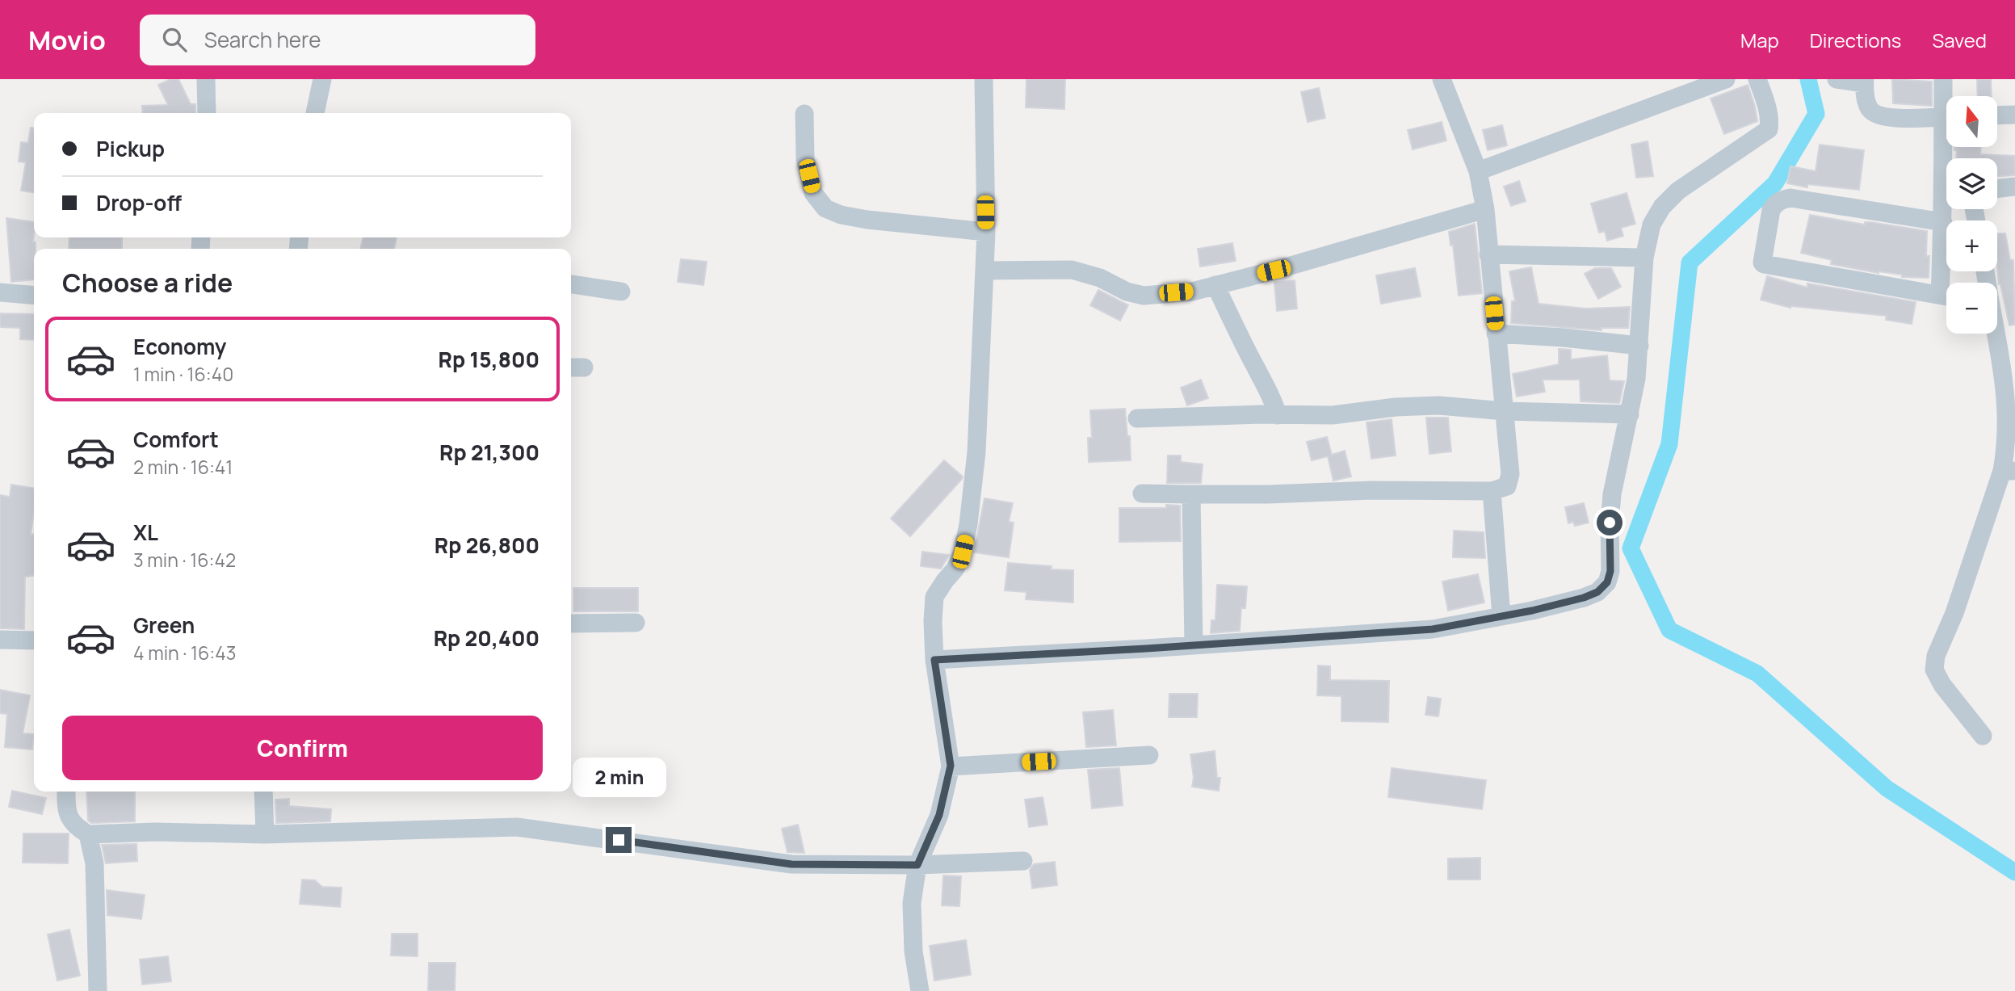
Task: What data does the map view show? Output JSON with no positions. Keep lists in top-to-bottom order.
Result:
{
  "north": "top",
  "page": {
    "header": "Movio",
    "search": "Search here",
    "nav": ["Map", "Directions", "Saved"],
    "map_buttons": ["+", "−"],
    "banner": ["Pickup", "Drop-off"],
    "heading": "Choose a ride",
    "list": [
      {
        "name": "Economy",
        "note": "1 min · 16:40",
        "value": "Rp 15,800"
      },
      {
        "name": "Comfort",
        "note": "2 min · 16:41",
        "value": "Rp 21,300"
      },
      {
        "name": "XL",
        "note": "3 min · 16:42",
        "value": "Rp 26,800"
      },
      {
        "name": "Green",
        "note": "4 min · 16:43",
        "value": "Rp 20,400"
      }
    ],
    "buttons": "Confirm",
    "bubble": "2 min"
  }
}
